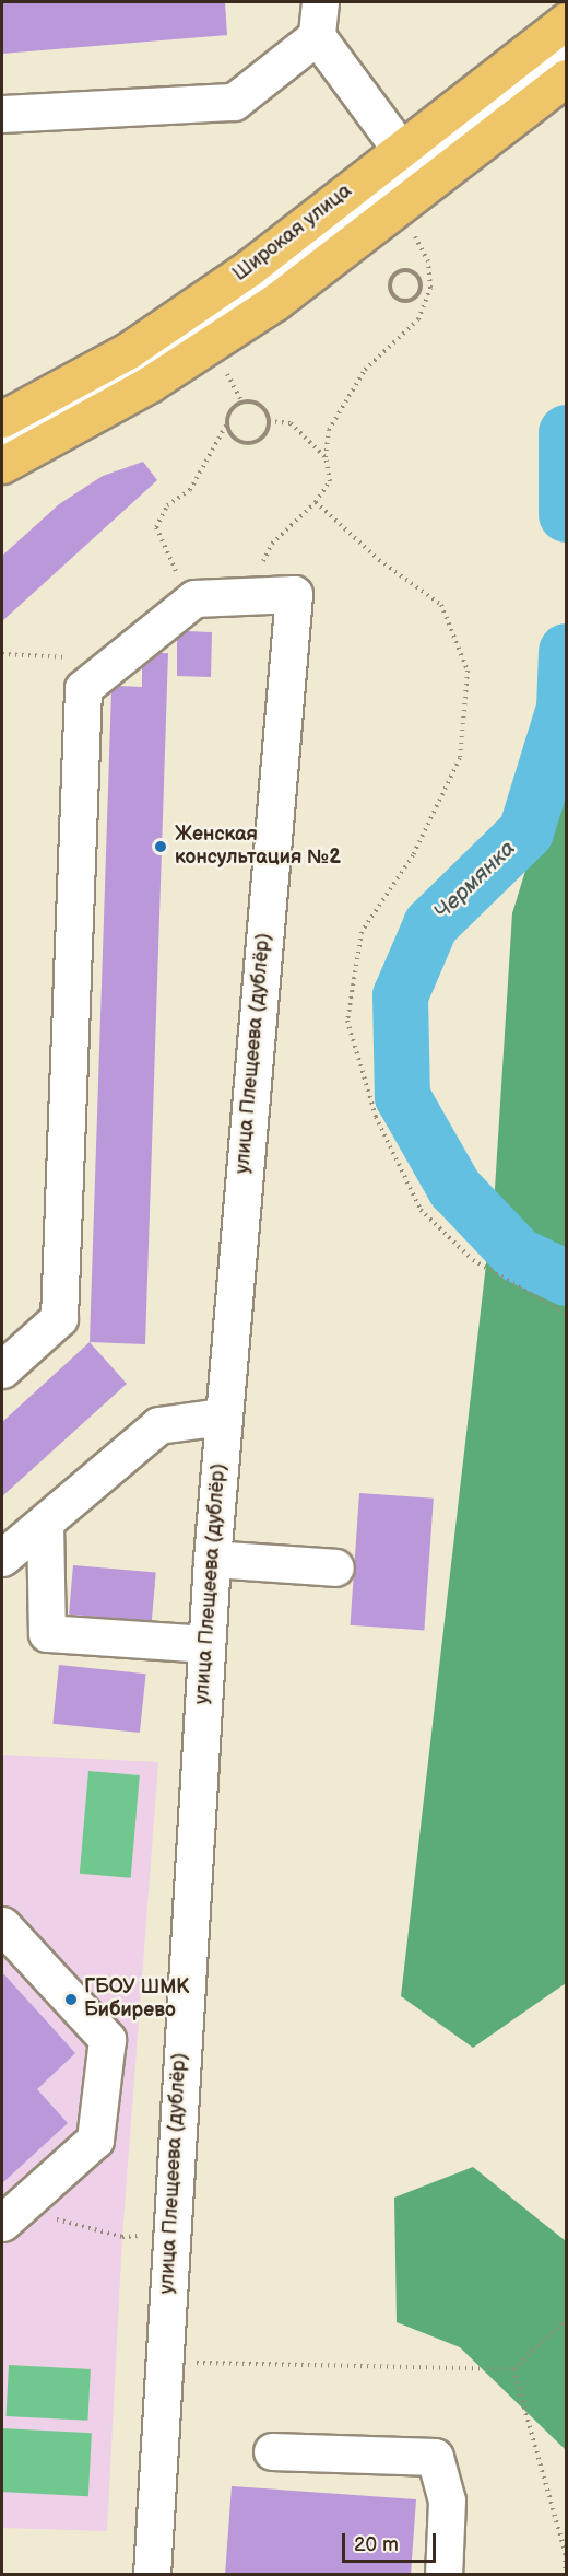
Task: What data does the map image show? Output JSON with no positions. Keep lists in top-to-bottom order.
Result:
{
  "streets": {
    "main road": ["Широкая улица"],
    "street": ["улица Плещеева (дублёр)"]
  },
  "water": ["Чермянка"],
  "places": ["Женская консультация №2", "ГБОУ ШМК Бибирево"],
  "scale_bar": "20 m"
}
